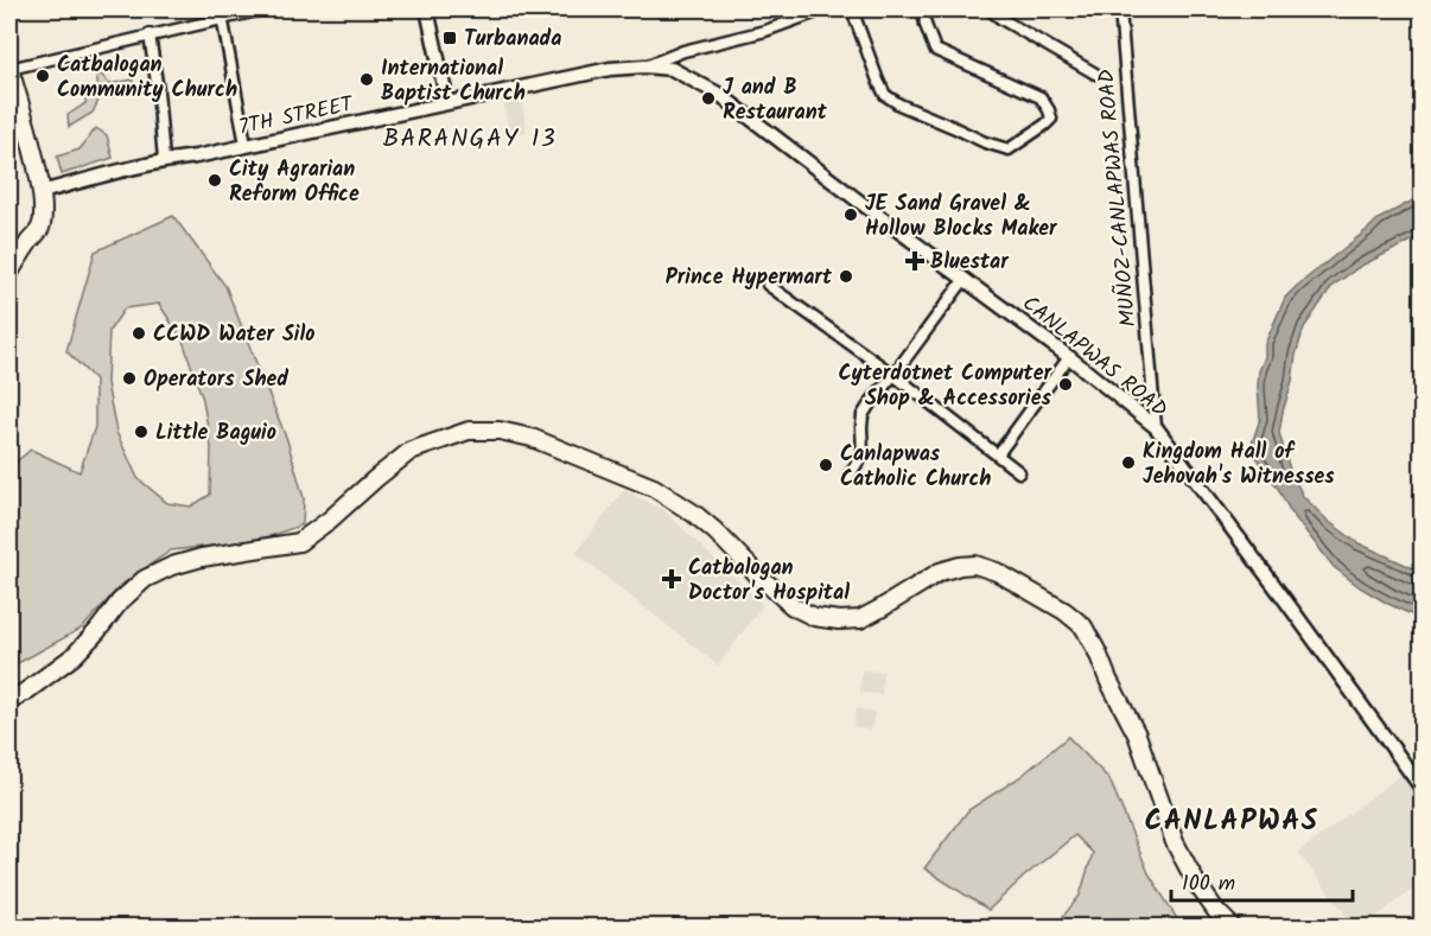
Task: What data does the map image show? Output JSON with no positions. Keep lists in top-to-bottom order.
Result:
{
  "streets": {
    "street": ["7TH STREET", "MUÑOZ-CANLAPWAS ROAD", "CANLAPWAS ROAD"]
  },
  "crossings": [
    ["7TH STREET", "CANLAPWAS ROAD"],
    ["MUÑOZ-CANLAPWAS ROAD", "CANLAPWAS ROAD"]
  ],
  "districts": ["BARANGAY 13", "CANLAPWAS"],
  "places": {
    "transit": ["Turbanada"],
    "other": [
      "Catbalogan Community Church",
      "International Baptist Church",
      "J and B Restaurant",
      "City Agrarian Reform Office",
      "JE Sand Gravel & Hollow Blocks Maker",
      "Prince Hypermart",
      "CCWD Water Silo",
      "Operators Shed",
      "Cyterdotnet Computer Shop & Accessories",
      "Little Baguio",
      "Kingdom Hall of Jehovah's Witnesses",
      "Canlapwas Catholic Church"
    ],
    "health": ["Bluestar", "Catbalogan Doctor's Hospital"]
  },
  "scale_bar": "100 m"
}
